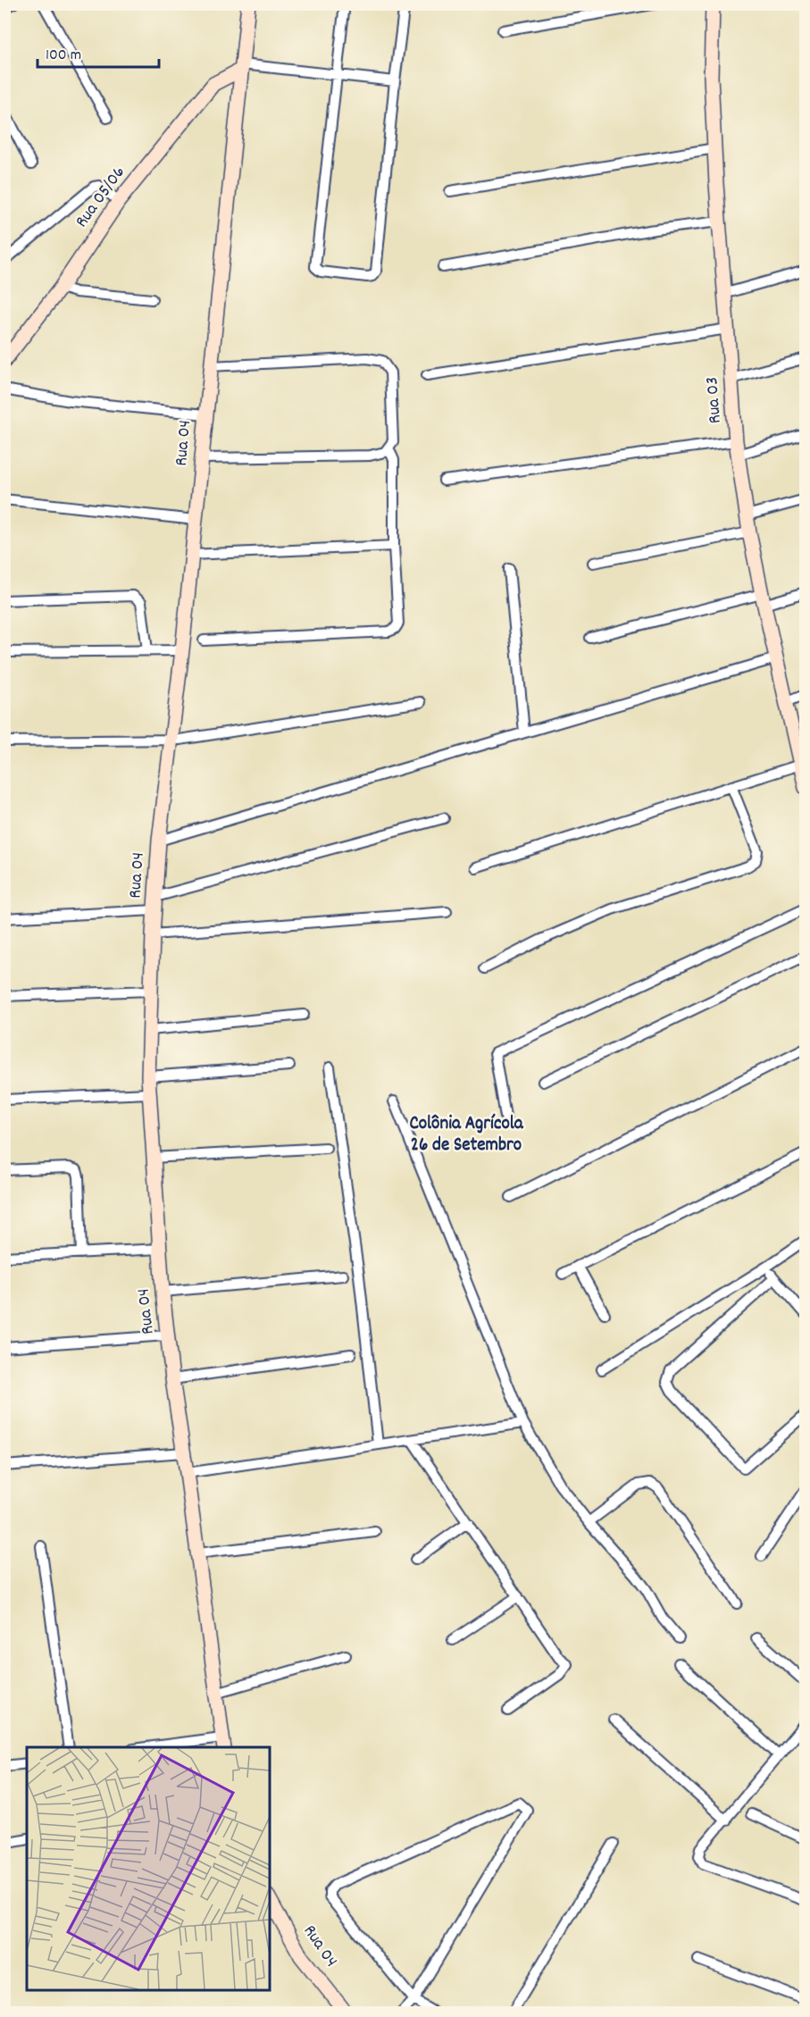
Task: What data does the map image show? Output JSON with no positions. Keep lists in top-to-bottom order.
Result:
{
  "streets": {
    "street": ["Rua 05/06", "Rua 03", "Rua 04"]
  },
  "crossings": [
    ["Rua 05/06", "Rua 04"]
  ],
  "districts": ["Colônia Agrícola 26 de Setembro"],
  "scale_bar": "100 m"
}
